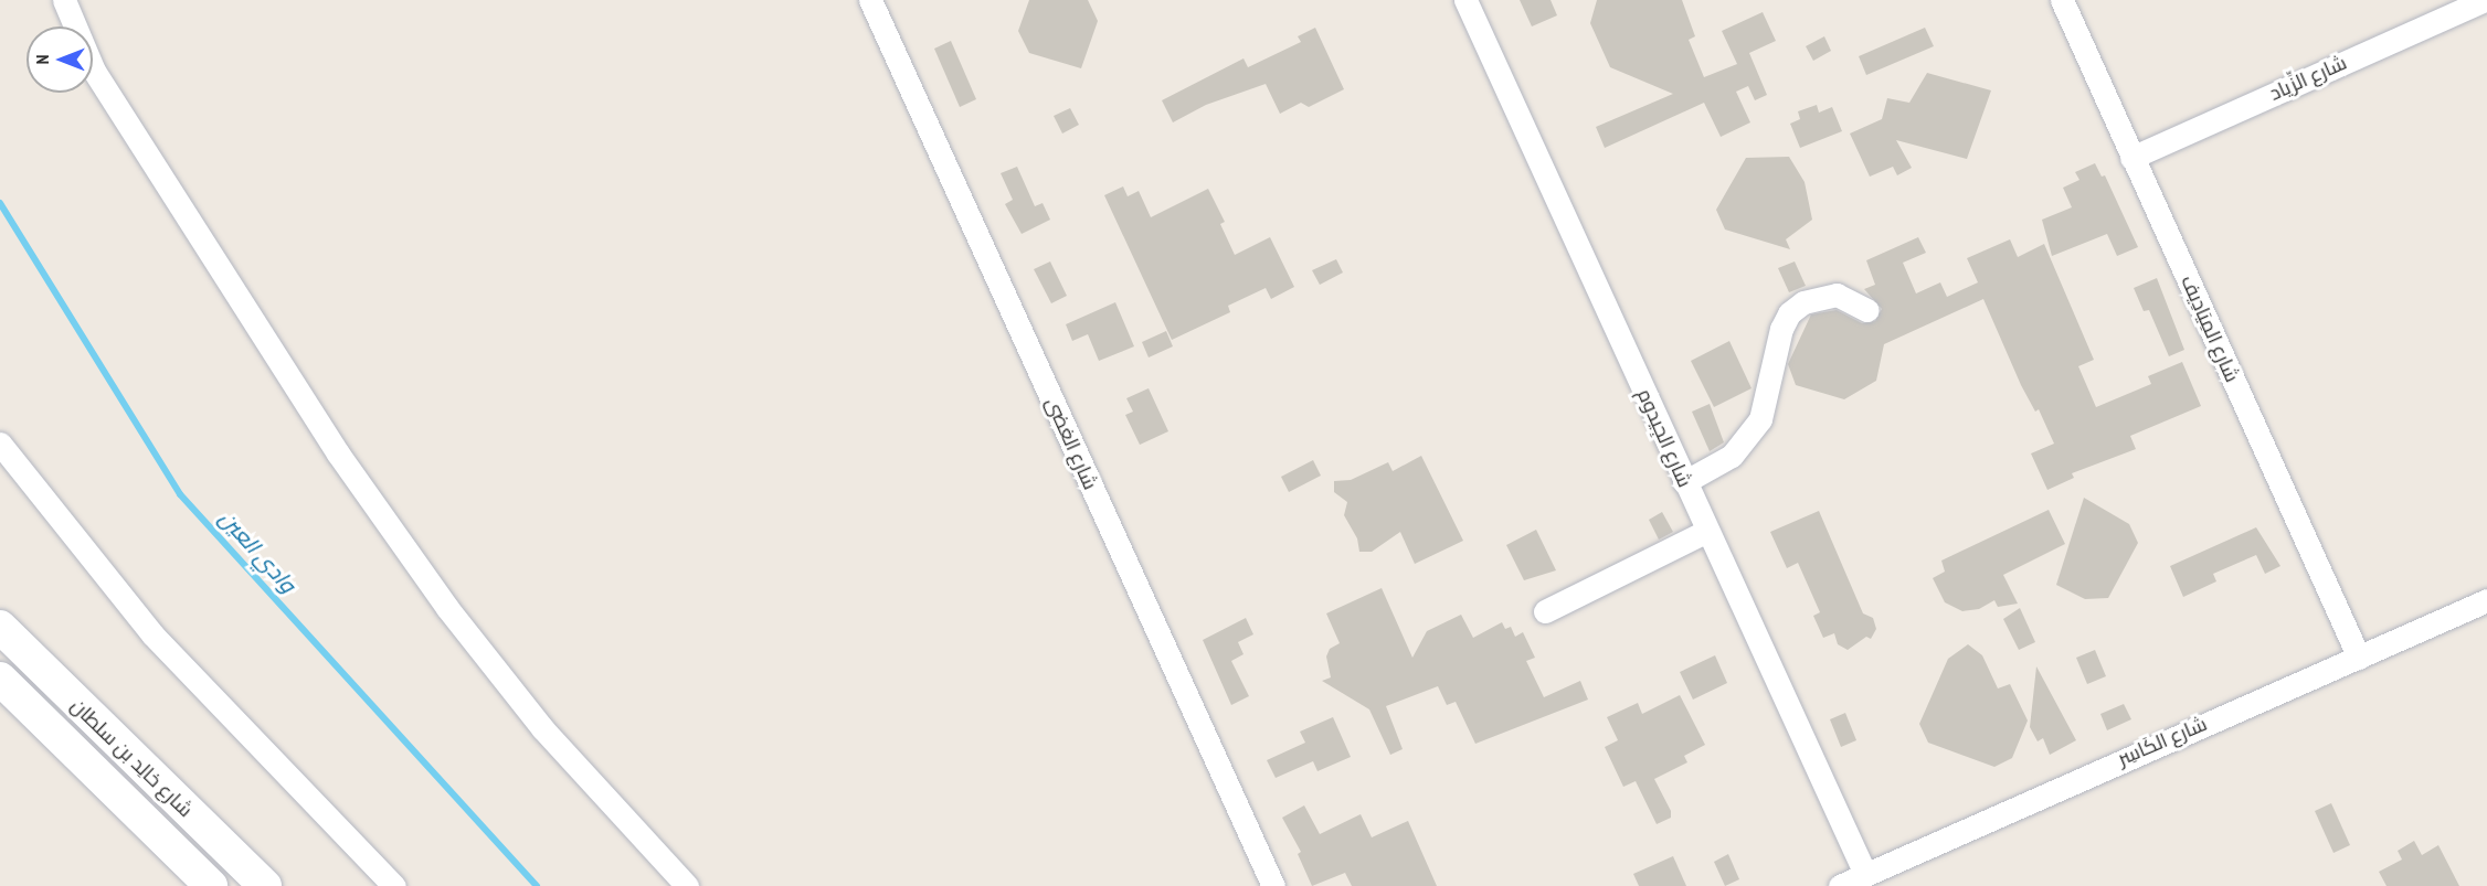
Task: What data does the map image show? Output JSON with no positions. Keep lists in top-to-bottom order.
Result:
{
  "streets": {
    "street": [
      "شارع الزِّياد",
      "شارع المِيَادِيف",
      "شارع الجِيدوم",
      "شارع الغضى",
      "شارع الكَاسِر",
      "شارع خالِد بن سلطان"
    ]
  },
  "crossings": [
    ["شارع الزِّياد", "شارع المِيَادِيف"],
    ["شارع المِيَادِيف", "شارع الكَاسِر"],
    ["شارع الجِيدوم", "شارع الكَاسِر"]
  ],
  "water": ["وادي العين"],
  "north": "left"
}
